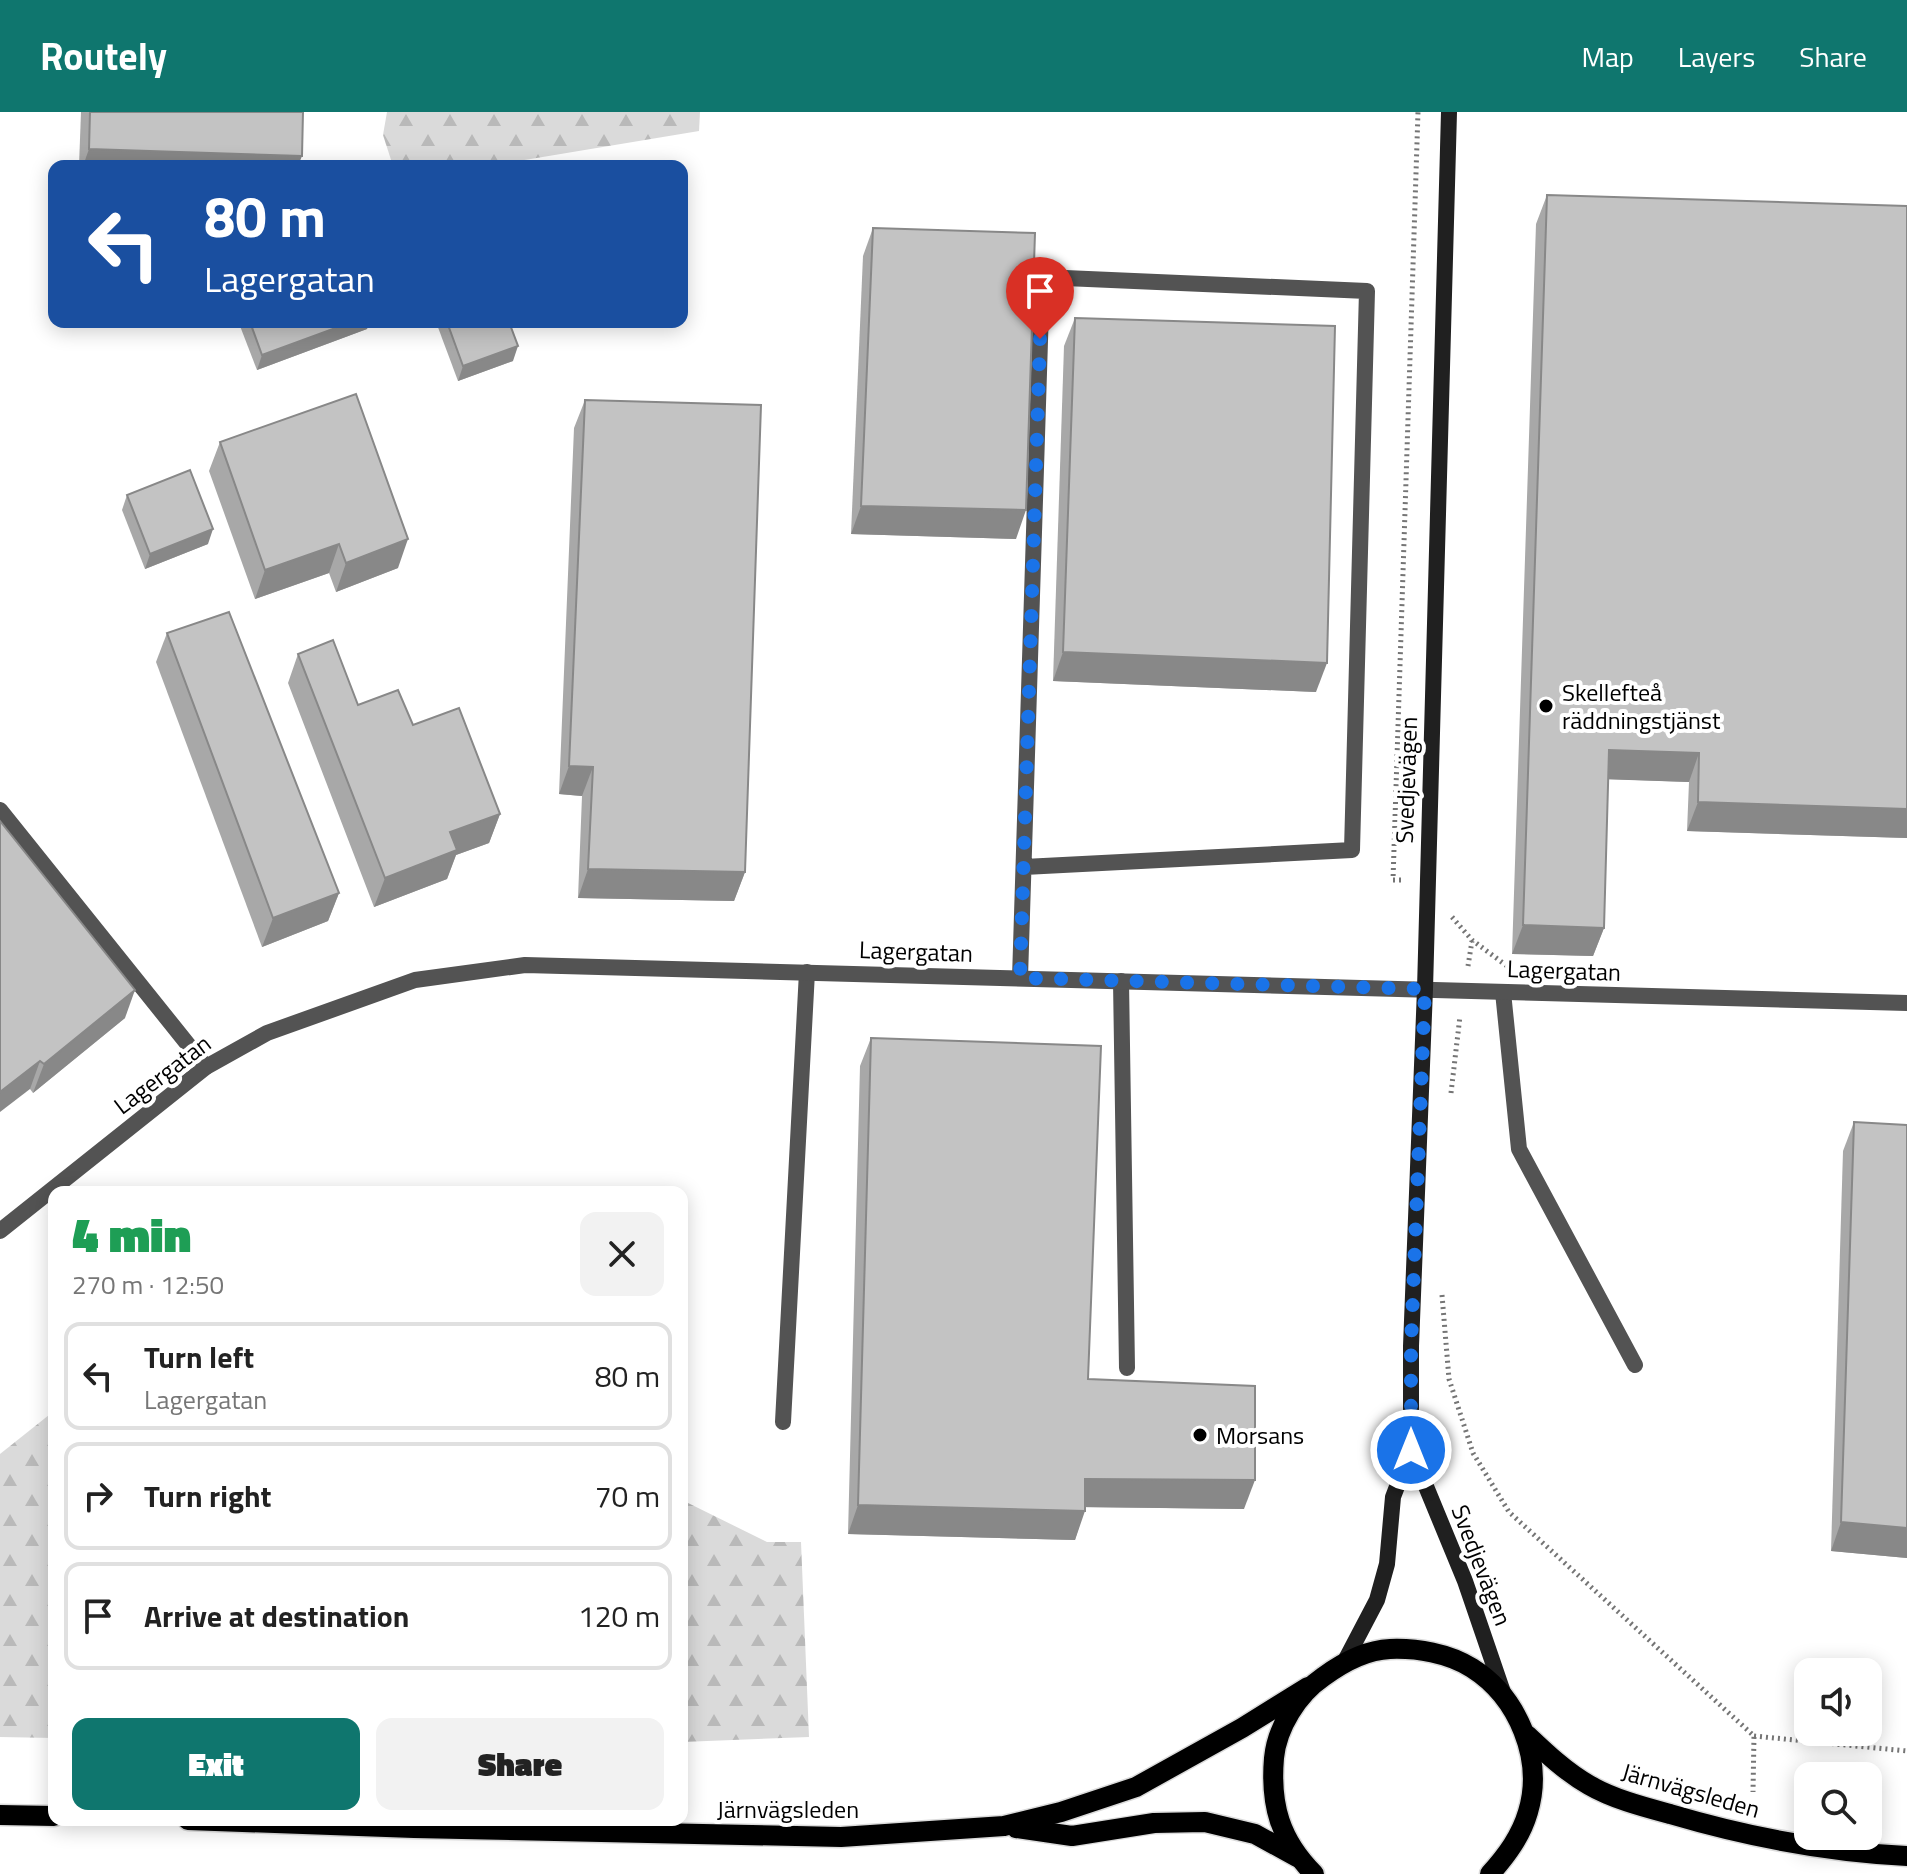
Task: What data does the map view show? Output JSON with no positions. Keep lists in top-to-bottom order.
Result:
{
  "streets": {
    "main road": ["Järnvägsleden"],
    "street": ["Svedjevägen", "Lagergatan"]
  },
  "crossings": [
    ["Svedjevägen", "Lagergatan"],
    ["Svedjevägen", "Järnvägsleden"]
  ],
  "places": ["Skellefteå räddningstjänst", "Morsans"],
  "page": {
    "header": "Routely",
    "nav": ["Map", "Layers", "Share"],
    "turn": ["80 m", "Lagergatan"],
    "heading": ["4 min", "270 m · 12:50"],
    "list": [
      {
        "name": "Turn left",
        "note": "Lagergatan",
        "value": "80 m"
      },
      {
        "name": "Turn right",
        "value": "70 m"
      },
      {
        "name": "Arrive at destination",
        "value": "120 m"
      }
    ],
    "buttons": ["Exit", "Share"]
  }
}
